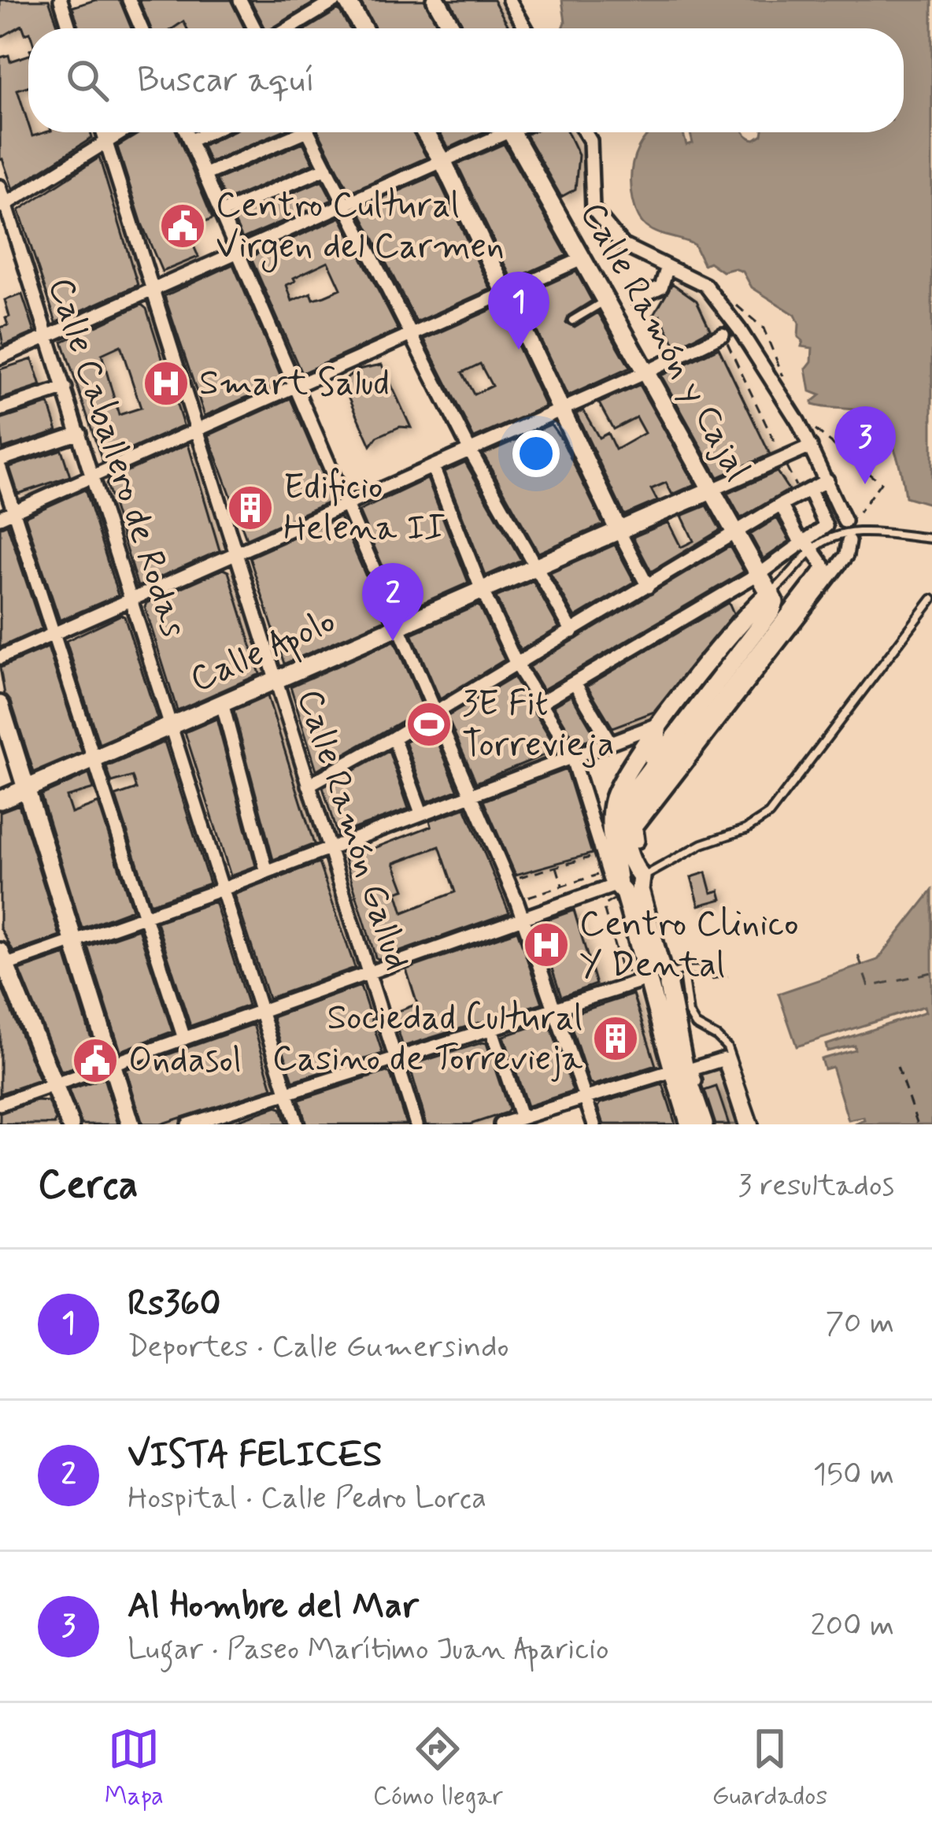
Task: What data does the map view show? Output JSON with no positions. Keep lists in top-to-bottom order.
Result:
{
  "streets": {
    "street": [
      "Calle Ramón y Cajal",
      "Calle Caballero de Rodas",
      "Calle Apolo",
      "Calle Ramón Gallud"
    ]
  },
  "crossings": [
    ["Calle Ramón y Cajal", "Calle Apolo"],
    ["Calle Caballero de Rodas", "Calle Apolo"],
    ["Calle Apolo", "Calle Ramón Gallud"]
  ],
  "places": {
    "public building": ["Centro Cultural Virgen del Carmen", "Ondasol"],
    "hospital": ["Smart Salud", "Centro Clinico Y Dental"],
    "building": ["Edificio Helena II", "Sociedad Cultural Casino de Torrevieja"],
    "sports": ["3E Fit Torrevieja"]
  },
  "page": {
    "search": "Buscar aquí",
    "pins": ["1", "3", "2"],
    "heading": ["Cerca", "3 resultados"],
    "list": [
      {
        "mark": "1",
        "name": "Rs360",
        "note": "Deportes · Calle Gumersindo",
        "value": "70 m"
      },
      {
        "mark": "2",
        "name": "VISTA FELICES",
        "note": "Hospital · Calle Pedro Lorca",
        "value": "150 m"
      },
      {
        "mark": "3",
        "name": "Al Hombre del Mar",
        "note": "Lugar · Paseo Marítimo Juan Aparicio",
        "value": "200 m"
      }
    ],
    "nav": ["Mapa", "Cómo llegar", "Guardados"]
  }
}
